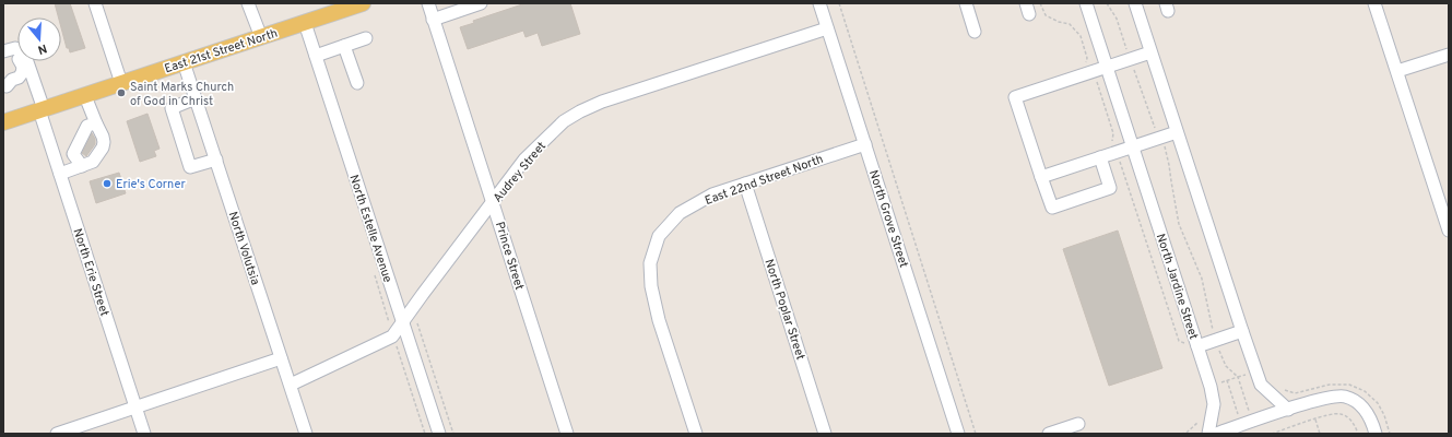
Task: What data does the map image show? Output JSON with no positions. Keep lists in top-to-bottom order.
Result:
{
  "streets": {
    "main road": ["East 21st Street North"],
    "street": [
      "Audrey Street",
      "East 22nd Street North",
      "North Grove Street",
      "North Estelle Avenue",
      "North Volutsia",
      "Prince Street",
      "North Erie Street",
      "North Jardine Street",
      "North Poplar Street"
    ]
  },
  "crossings": [
    ["East 21st Street North", "North Estelle Avenue"],
    ["East 21st Street North", "North Volutsia"],
    ["East 21st Street North", "North Erie Street"],
    ["Audrey Street", "North Grove Street"],
    ["Audrey Street", "North Estelle Avenue"],
    ["Audrey Street", "North Volutsia"],
    ["Audrey Street", "Prince Street"],
    ["East 22nd Street North", "North Grove Street"],
    ["East 22nd Street North", "North Poplar Street"]
  ],
  "places": ["Saint Marks Church of God in Christ", "Erie's Corner"],
  "north": "bottom"
}
